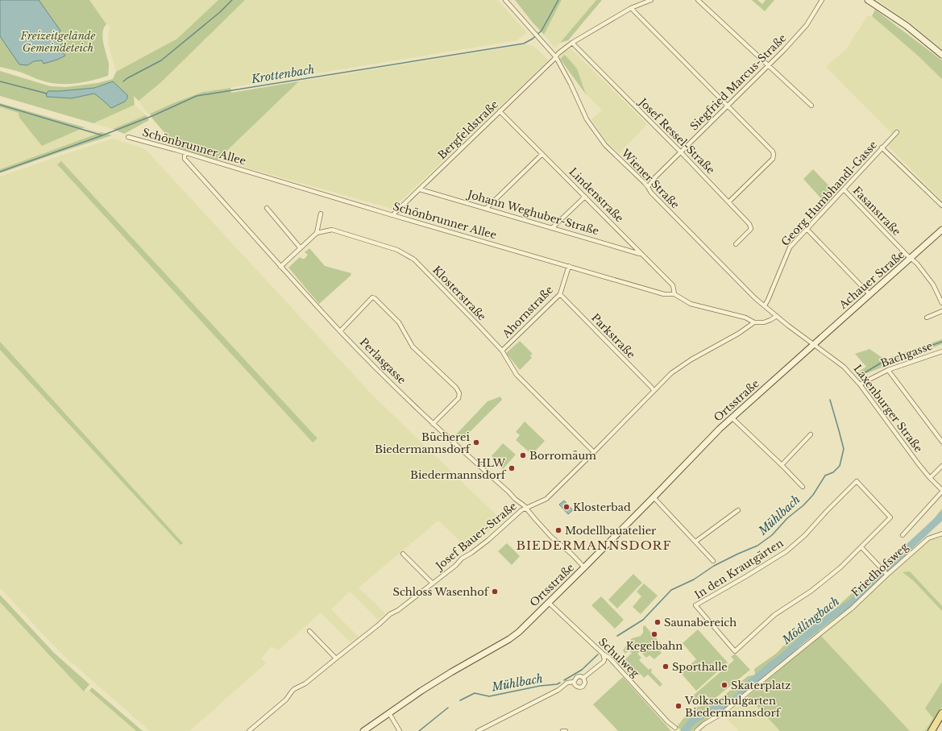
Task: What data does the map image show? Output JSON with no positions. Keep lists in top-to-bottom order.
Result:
{
  "streets": {
    "street": [
      "Siegfried Marcus-Straße",
      "Bergfeldstraße",
      "Josef Ressel-Straße",
      "Schönbrunner Allee",
      "Wiener Straße",
      "Georg Humbhandl-Gasse",
      "Lindenstraße",
      "Fasanstraße",
      "Johann Weghuber-Straße",
      "Achauer Straße",
      "Klosterstraße",
      "Ahornstraße",
      "Parkstraße",
      "Bachgasse",
      "Perlasgasse",
      "Ortsstraße",
      "Laxenburger Straße",
      "Josef Bauer-Straße",
      "In den Krautgärten",
      "Friedhofsweg",
      "Schulweg"
    ]
  },
  "crossings": [
    ["Siegfried Marcus-Straße", "Josef Ressel-Straße"],
    ["Siegfried Marcus-Straße", "Wiener Straße"],
    ["Bergfeldstraße", "Josef Ressel-Straße"],
    ["Bergfeldstraße", "Schönbrunner Allee"],
    ["Bergfeldstraße", "Wiener Straße"],
    ["Bergfeldstraße", "Lindenstraße"],
    ["Bergfeldstraße", "Johann Weghuber-Straße"],
    ["Schönbrunner Allee", "Lindenstraße"],
    ["Schönbrunner Allee", "Ahornstraße"],
    ["Schönbrunner Allee", "Perlasgasse"],
    ["Schönbrunner Allee", "Josef Bauer-Straße"],
    ["Wiener Straße", "Georg Humbhandl-Gasse"],
    ["Wiener Straße", "Achauer Straße"],
    ["Wiener Straße", "Ortsstraße"],
    ["Wiener Straße", "Laxenburger Straße"],
    ["Wiener Straße", "Josef Bauer-Straße"],
    ["Georg Humbhandl-Gasse", "Fasanstraße"],
    ["Lindenstraße", "Johann Weghuber-Straße"],
    ["Fasanstraße", "Achauer Straße"],
    ["Achauer Straße", "Ortsstraße"],
    ["Achauer Straße", "Laxenburger Straße"],
    ["Klosterstraße", "Ahornstraße"],
    ["Klosterstraße", "Josef Bauer-Straße"],
    ["Ahornstraße", "Parkstraße"],
    ["Parkstraße", "Josef Bauer-Straße"],
    ["Bachgasse", "Laxenburger Straße"],
    ["Perlasgasse", "Ortsstraße"],
    ["Perlasgasse", "Josef Bauer-Straße"],
    ["Ortsstraße", "Laxenburger Straße"],
    ["Ortsstraße", "Schulweg"]
  ],
  "districts": ["BIEDERMANNSDORF"],
  "water": ["Krottenbach", "Mühlbach", "Mödlingbach"],
  "parks": ["Freizeitgelände Gemeindeteich"],
  "places": [
    "Bücherei Biedermannsdorf",
    "Borromäum",
    "HLW Biedermannsdorf",
    "Klosterbad",
    "Modellbauatelier",
    "Schloss Wasenhof",
    "Saunabereich",
    "Kegelbahn",
    "Sporthalle",
    "Skaterplatz",
    "Volksschulgarten Biedermannsdorf"
  ]
}
